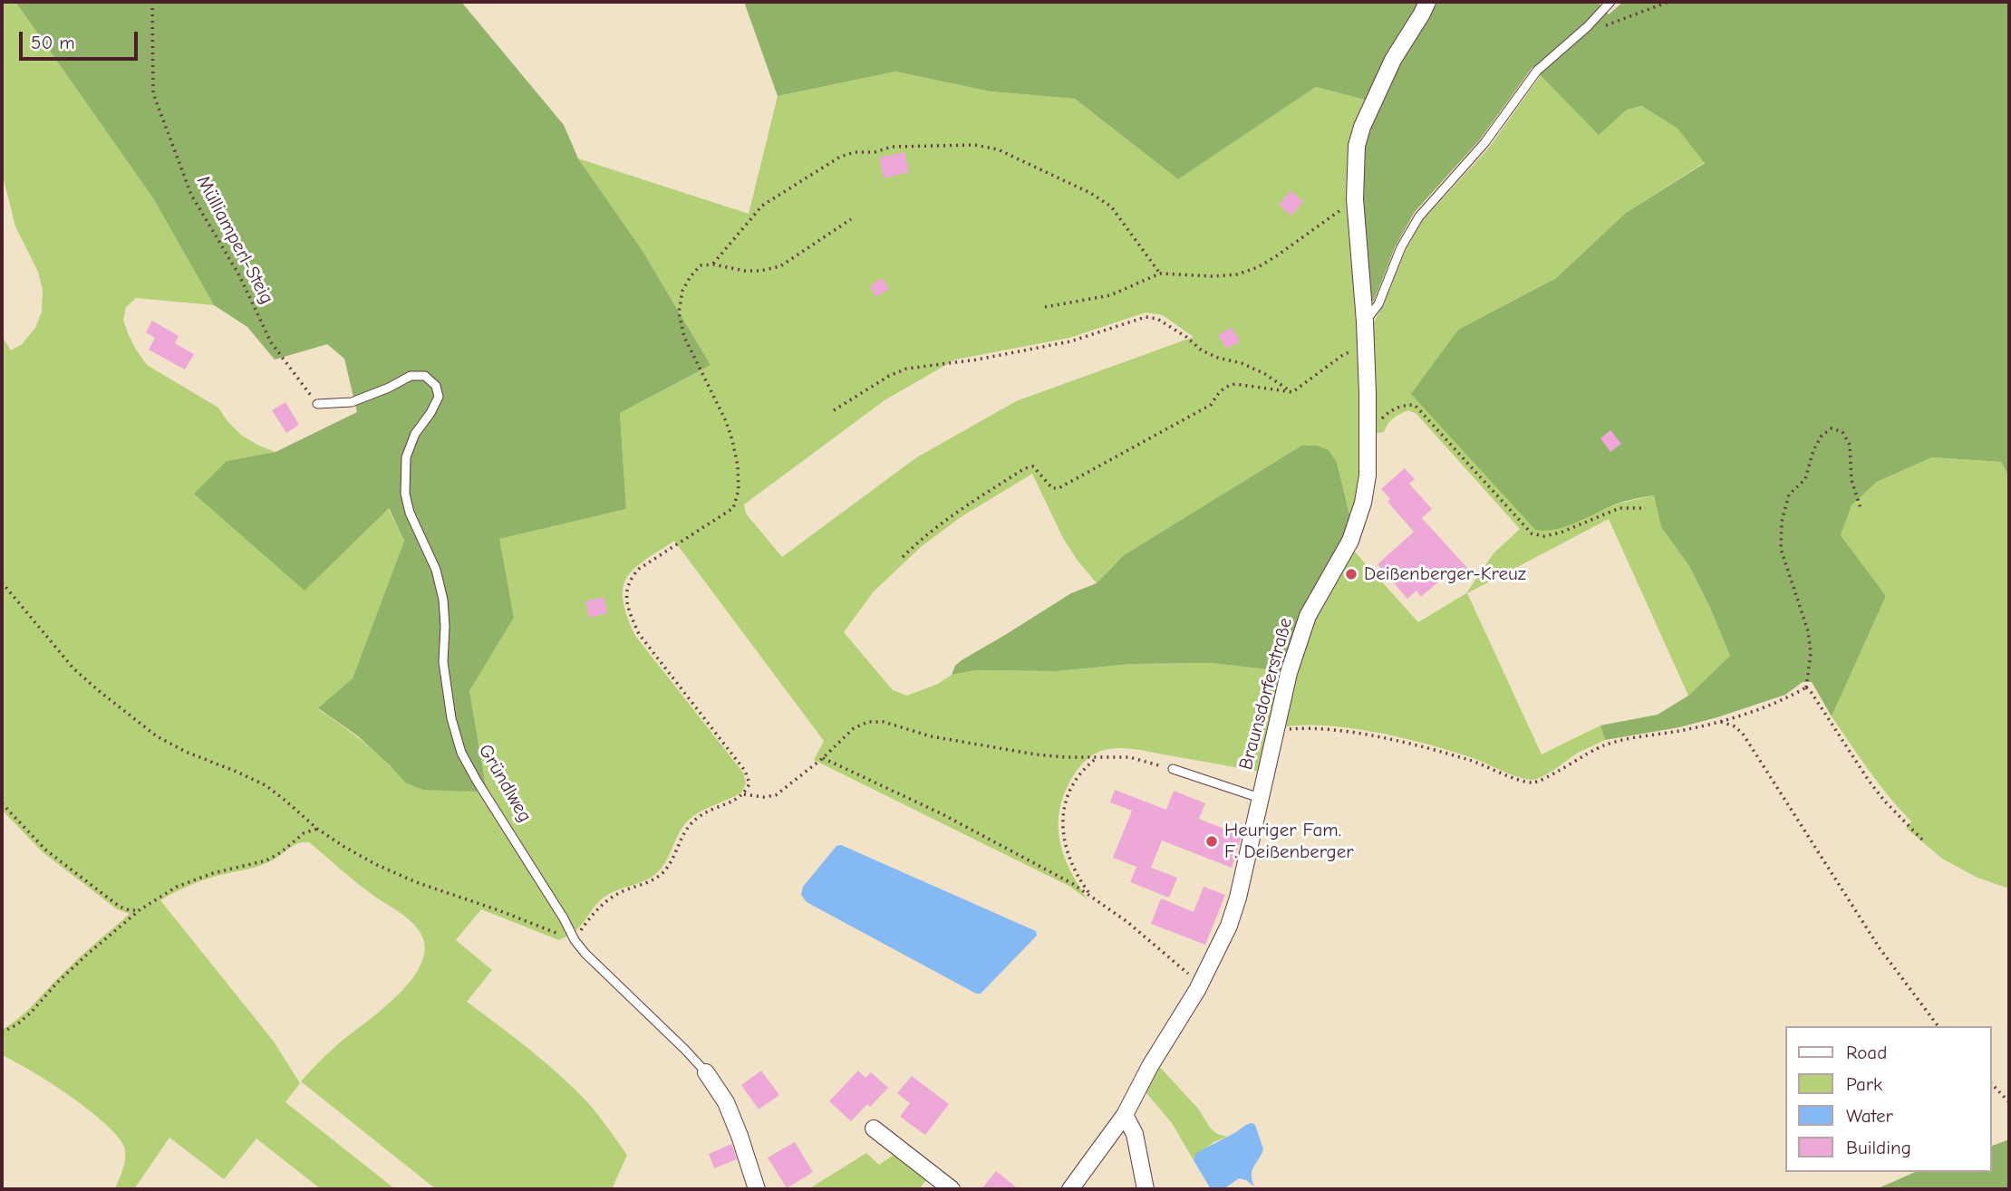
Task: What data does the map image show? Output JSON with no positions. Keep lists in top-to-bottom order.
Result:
{
  "streets": {
    "street": ["Braunsdorferstraße", "Gründlweg"],
    "path": ["Mülliamperl-Steig"]
  },
  "crossings": [
    ["Mülliamperl-Steig", "Gründlweg"]
  ],
  "places": ["Deißenberger-Kreuz", "Heuriger Fam. F. Deißenberger"],
  "legend": [
    "Road",
    "Park",
    "Water",
    "Building"
  ],
  "scale_bar": "50 m"
}
